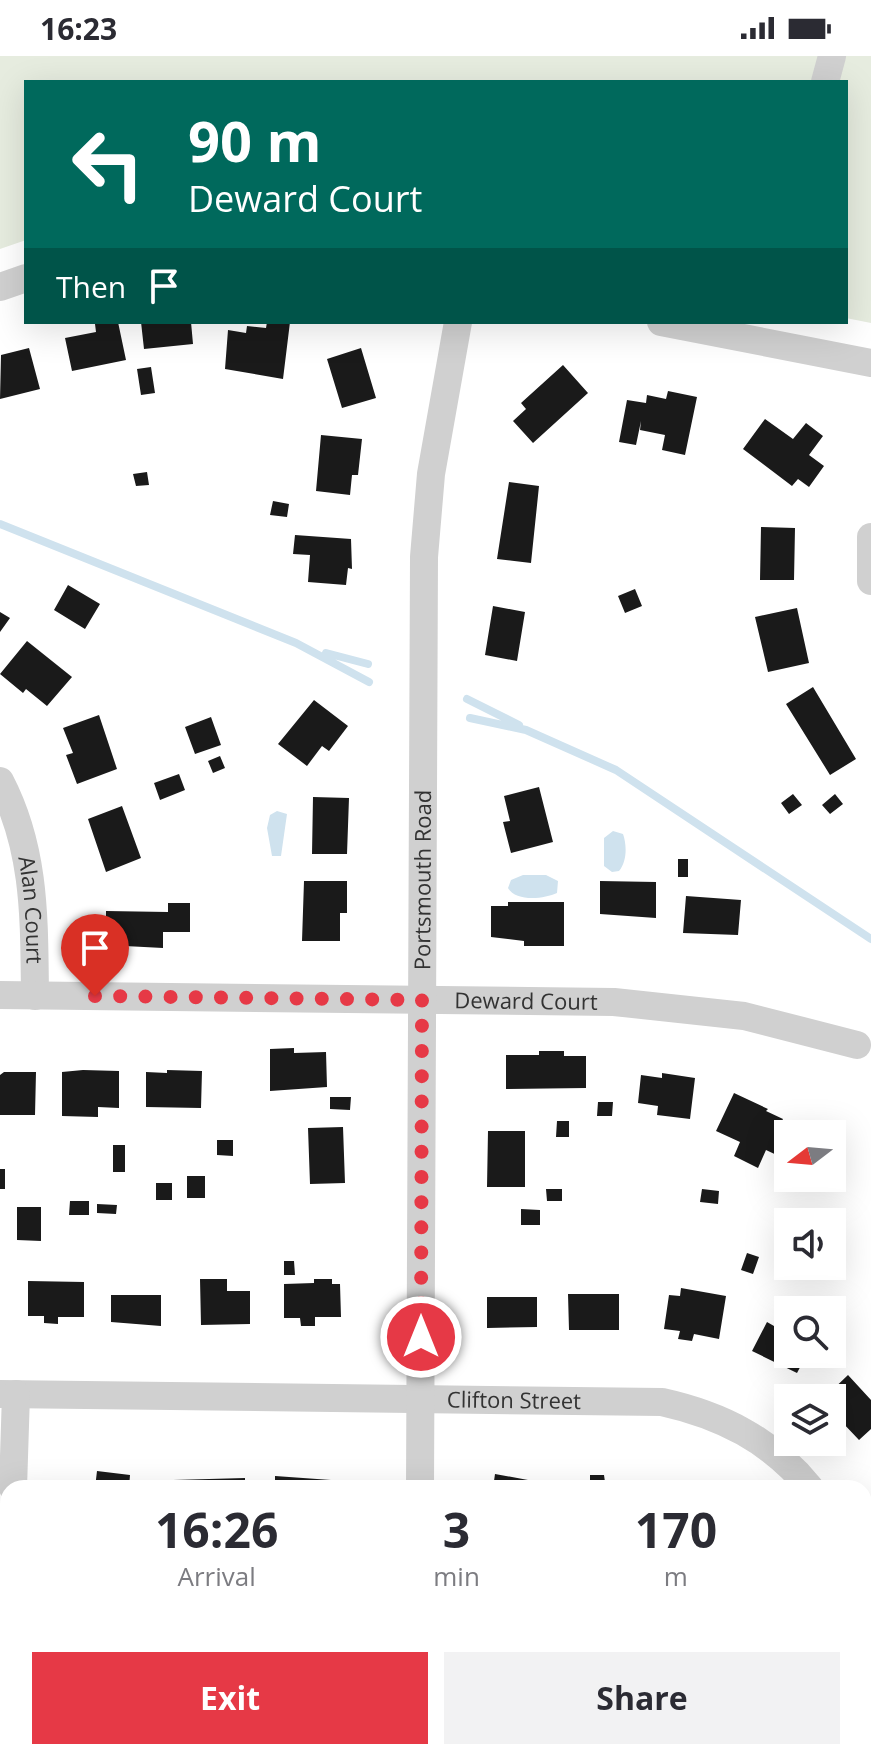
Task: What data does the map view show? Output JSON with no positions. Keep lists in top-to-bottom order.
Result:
{
  "streets": {
    "street": [
      "Portsmouth Road",
      "Alan Court",
      "Deward Court",
      "Clifton Street"
    ]
  },
  "crossings": [
    ["Portsmouth Road", "Deward Court"],
    ["Portsmouth Road", "Clifton Street"],
    ["Alan Court", "Deward Court"]
  ],
  "north": "left",
  "page": {
    "status": "16:23",
    "turn": ["90 m", "Deward Court"],
    "then": "Then",
    "eta": [
      "16:26",
      "Arrival",
      "3",
      "min",
      "170",
      "m"
    ],
    "buttons": ["Exit", "Share"]
  }
}
